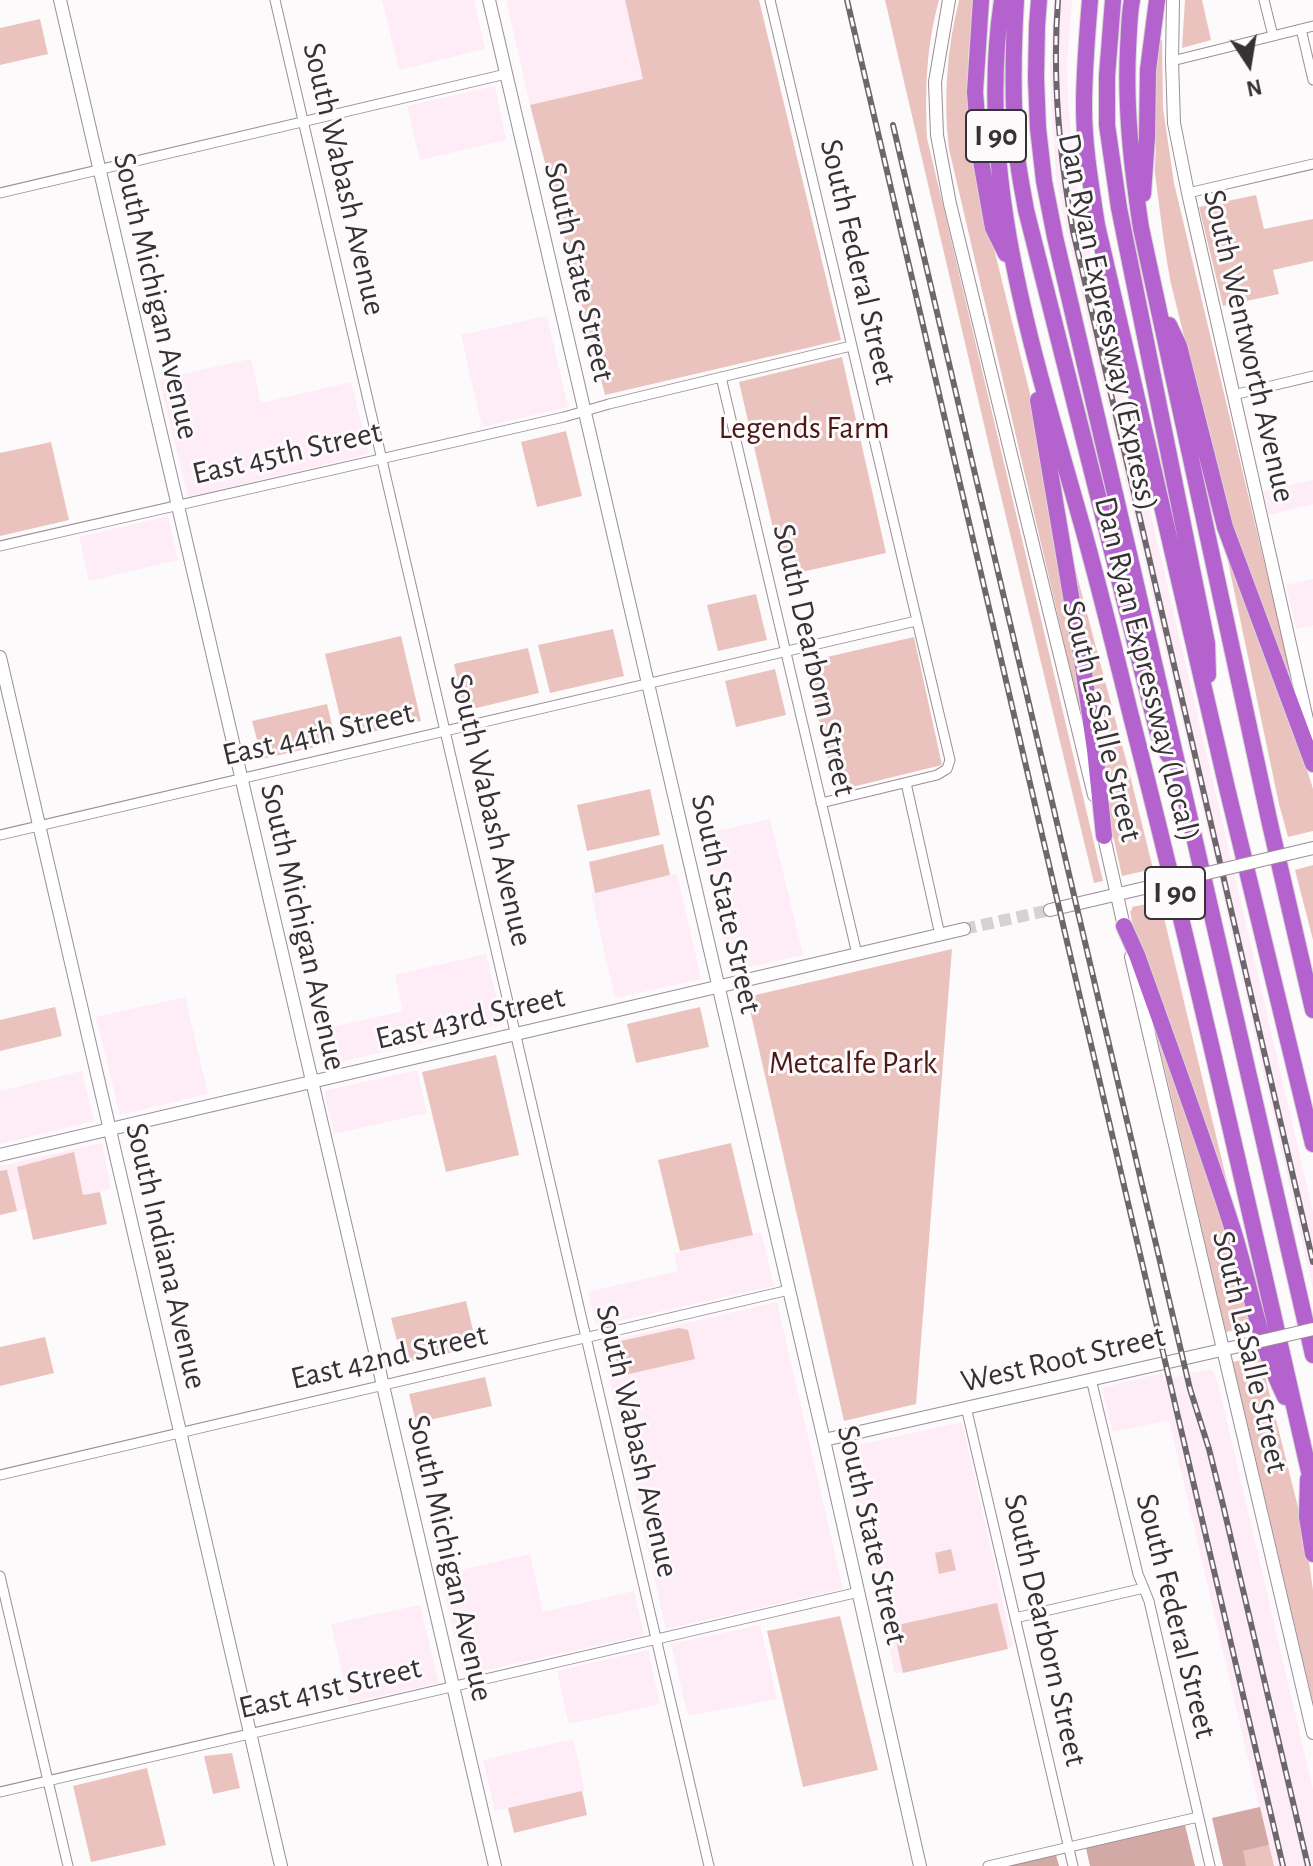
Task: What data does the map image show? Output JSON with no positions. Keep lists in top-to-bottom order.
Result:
{
  "streets": {
    "highway": ["I 90", "Dan Ryan Expressway (Express)", "Dan Ryan Expressway (Local)"],
    "street": [
      "South Wabash Avenue",
      "South Federal Street",
      "South State Street",
      "South Michigan Avenue",
      "South Wentworth Avenue",
      "East 45th Street",
      "South Dearborn Street",
      "South LaSalle Street",
      "East 44th Street",
      "East 43rd Street",
      "South Indiana Avenue",
      "East 42nd Street",
      "West Root Street",
      "East 41st Street"
    ]
  },
  "crossings": [
    ["South Wabash Avenue", "East 45th Street"],
    ["South Wabash Avenue", "East 44th Street"],
    ["South Wabash Avenue", "East 43rd Street"],
    ["South Wabash Avenue", "East 42nd Street"],
    ["South Wabash Avenue", "East 41st Street"],
    ["South Federal Street", "East 45th Street"],
    ["South Federal Street", "East 44th Street"],
    ["South Federal Street", "West Root Street"],
    ["South State Street", "East 45th Street"],
    ["South State Street", "East 44th Street"],
    ["South State Street", "East 43rd Street"],
    ["South State Street", "East 42nd Street"],
    ["South State Street", "West Root Street"],
    ["South State Street", "East 41st Street"],
    ["South Michigan Avenue", "East 45th Street"],
    ["South Michigan Avenue", "East 44th Street"],
    ["South Michigan Avenue", "East 43rd Street"],
    ["South Michigan Avenue", "East 42nd Street"],
    ["South Michigan Avenue", "East 41st Street"],
    ["East 45th Street", "South Dearborn Street"],
    ["South Dearborn Street", "East 44th Street"],
    ["South Dearborn Street", "East 43rd Street"],
    ["South Dearborn Street", "West Root Street"],
    ["South LaSalle Street", "West Root Street"],
    ["East 44th Street", "South Indiana Avenue"],
    ["East 43rd Street", "South Indiana Avenue"],
    ["South Indiana Avenue", "East 42nd Street"],
    ["South Indiana Avenue", "East 41st Street"]
  ],
  "parks": ["Legends Farm", "Metcalfe Park"],
  "north": "bottom"
}
